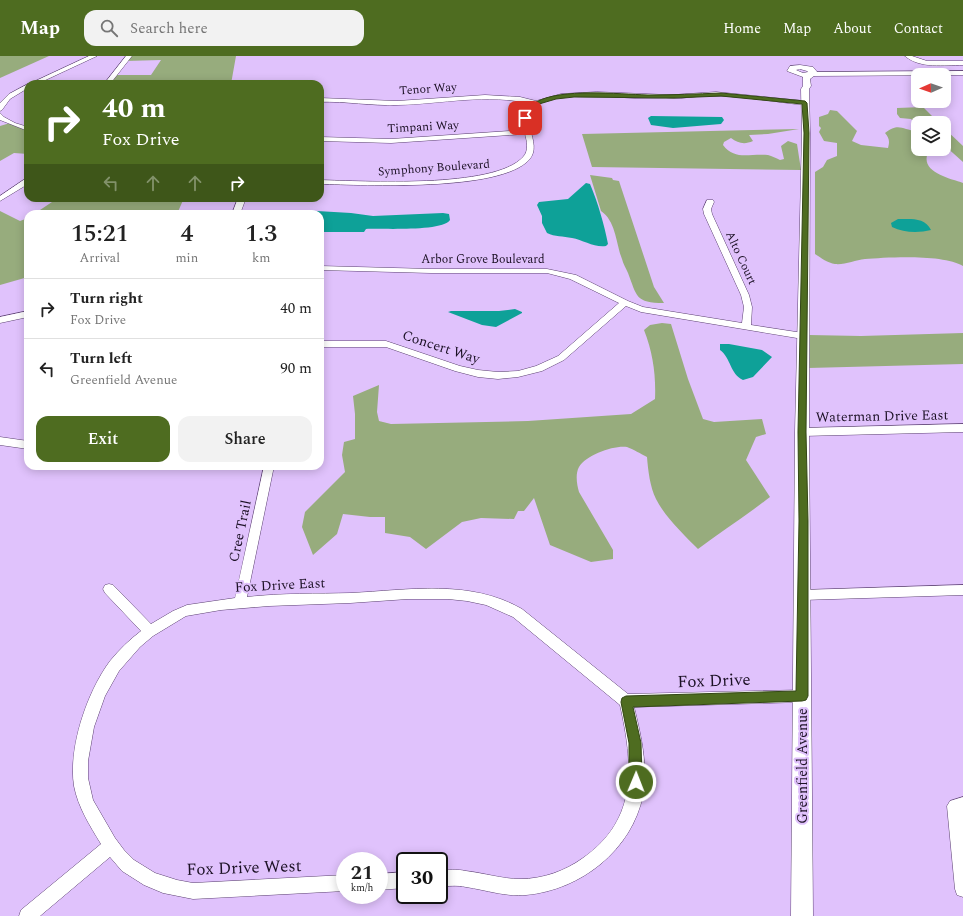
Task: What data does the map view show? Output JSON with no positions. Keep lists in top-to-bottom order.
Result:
{
  "streets": {
    "main road": ["Greenfield Avenue"],
    "street": [
      "Tenor Way",
      "Timpani Way",
      "Symphony Boulevard",
      "Alto Court",
      "Arbor Grove Boulevard",
      "Concert Way",
      "Waterman Drive East",
      "Cree Trail",
      "Fox Drive East",
      "Fox Drive",
      "Fox Drive West"
    ]
  },
  "crossings": [
    ["Tenor Way", "Symphony Boulevard"],
    ["Timpani Way", "Symphony Boulevard"],
    ["Alto Court", "Arbor Grove Boulevard"],
    ["Arbor Grove Boulevard", "Concert Way"],
    ["Arbor Grove Boulevard", "Greenfield Avenue"],
    ["Waterman Drive East", "Greenfield Avenue"],
    ["Cree Trail", "Fox Drive East"],
    ["Fox Drive East", "Fox Drive"],
    ["Fox Drive East", "Fox Drive West"],
    ["Fox Drive", "Greenfield Avenue"]
  ],
  "north": "left",
  "page": {
    "header": "Map",
    "search": "Search here",
    "nav": [
      "Home",
      "Map",
      "About",
      "Contact"
    ],
    "turn": ["40 m", "Fox Drive"],
    "eta": [
      "15:21",
      "Arrival",
      "4",
      "min",
      "1.3",
      "km"
    ],
    "list": [
      {
        "name": "Turn right",
        "note": "Fox Drive",
        "value": "40 m"
      },
      {
        "name": "Turn left",
        "note": "Greenfield Avenue",
        "value": "90 m"
      }
    ],
    "buttons": ["Exit", "Share"],
    "speed": "21 km/h",
    "limit": "30"
  }
}
